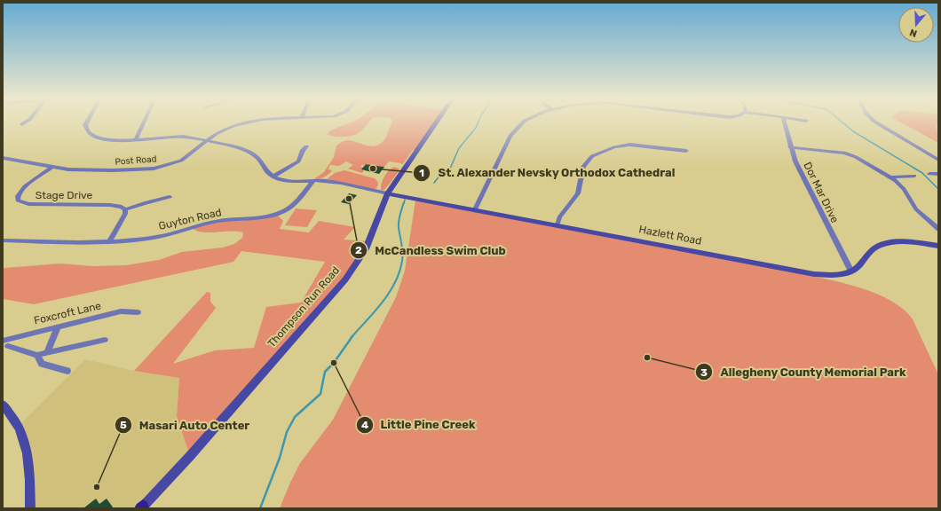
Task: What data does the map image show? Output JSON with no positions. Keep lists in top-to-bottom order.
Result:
{
  "streets": {
    "street": [
      "Post Road",
      "Dor Mar Drive",
      "Stage Drive",
      "Guyton Road",
      "Hazlett Road",
      "Thompson Run Road",
      "Foxcroft Lane"
    ]
  },
  "crossings": [
    ["Post Road", "Stage Drive"],
    ["Dor Mar Drive", "Hazlett Road"],
    ["Hazlett Road", "Thompson Run Road"]
  ],
  "places": [
    "St. Alexander Nevsky Orthodox Cathedral",
    "McCandless Swim Club",
    "Allegheny County Memorial Park",
    "Little Pine Creek",
    "Masari Auto Center"
  ],
  "north": "bottom"
}
